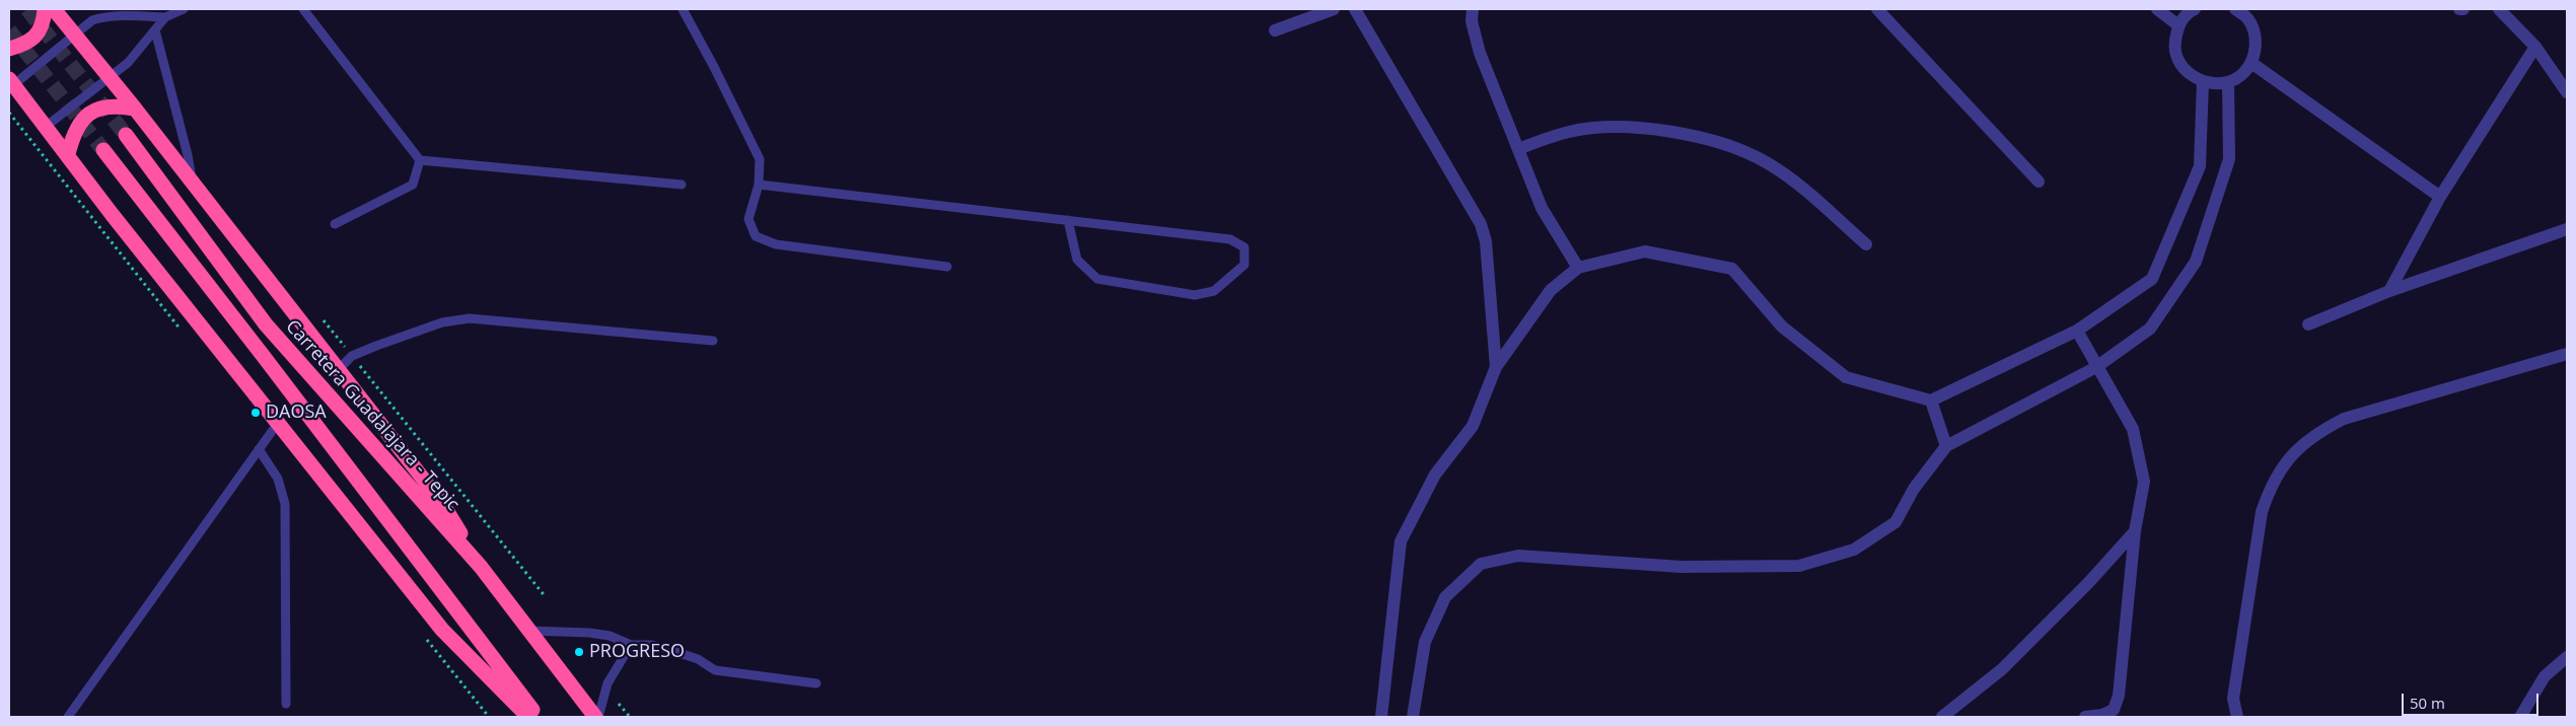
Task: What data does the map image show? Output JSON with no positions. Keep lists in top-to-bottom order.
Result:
{
  "streets": {
    "highway": ["Carretera Guadalajara - Tepic"]
  },
  "places": ["DAOSA", "PROGRESO"],
  "scale_bar": "50 m"
}
